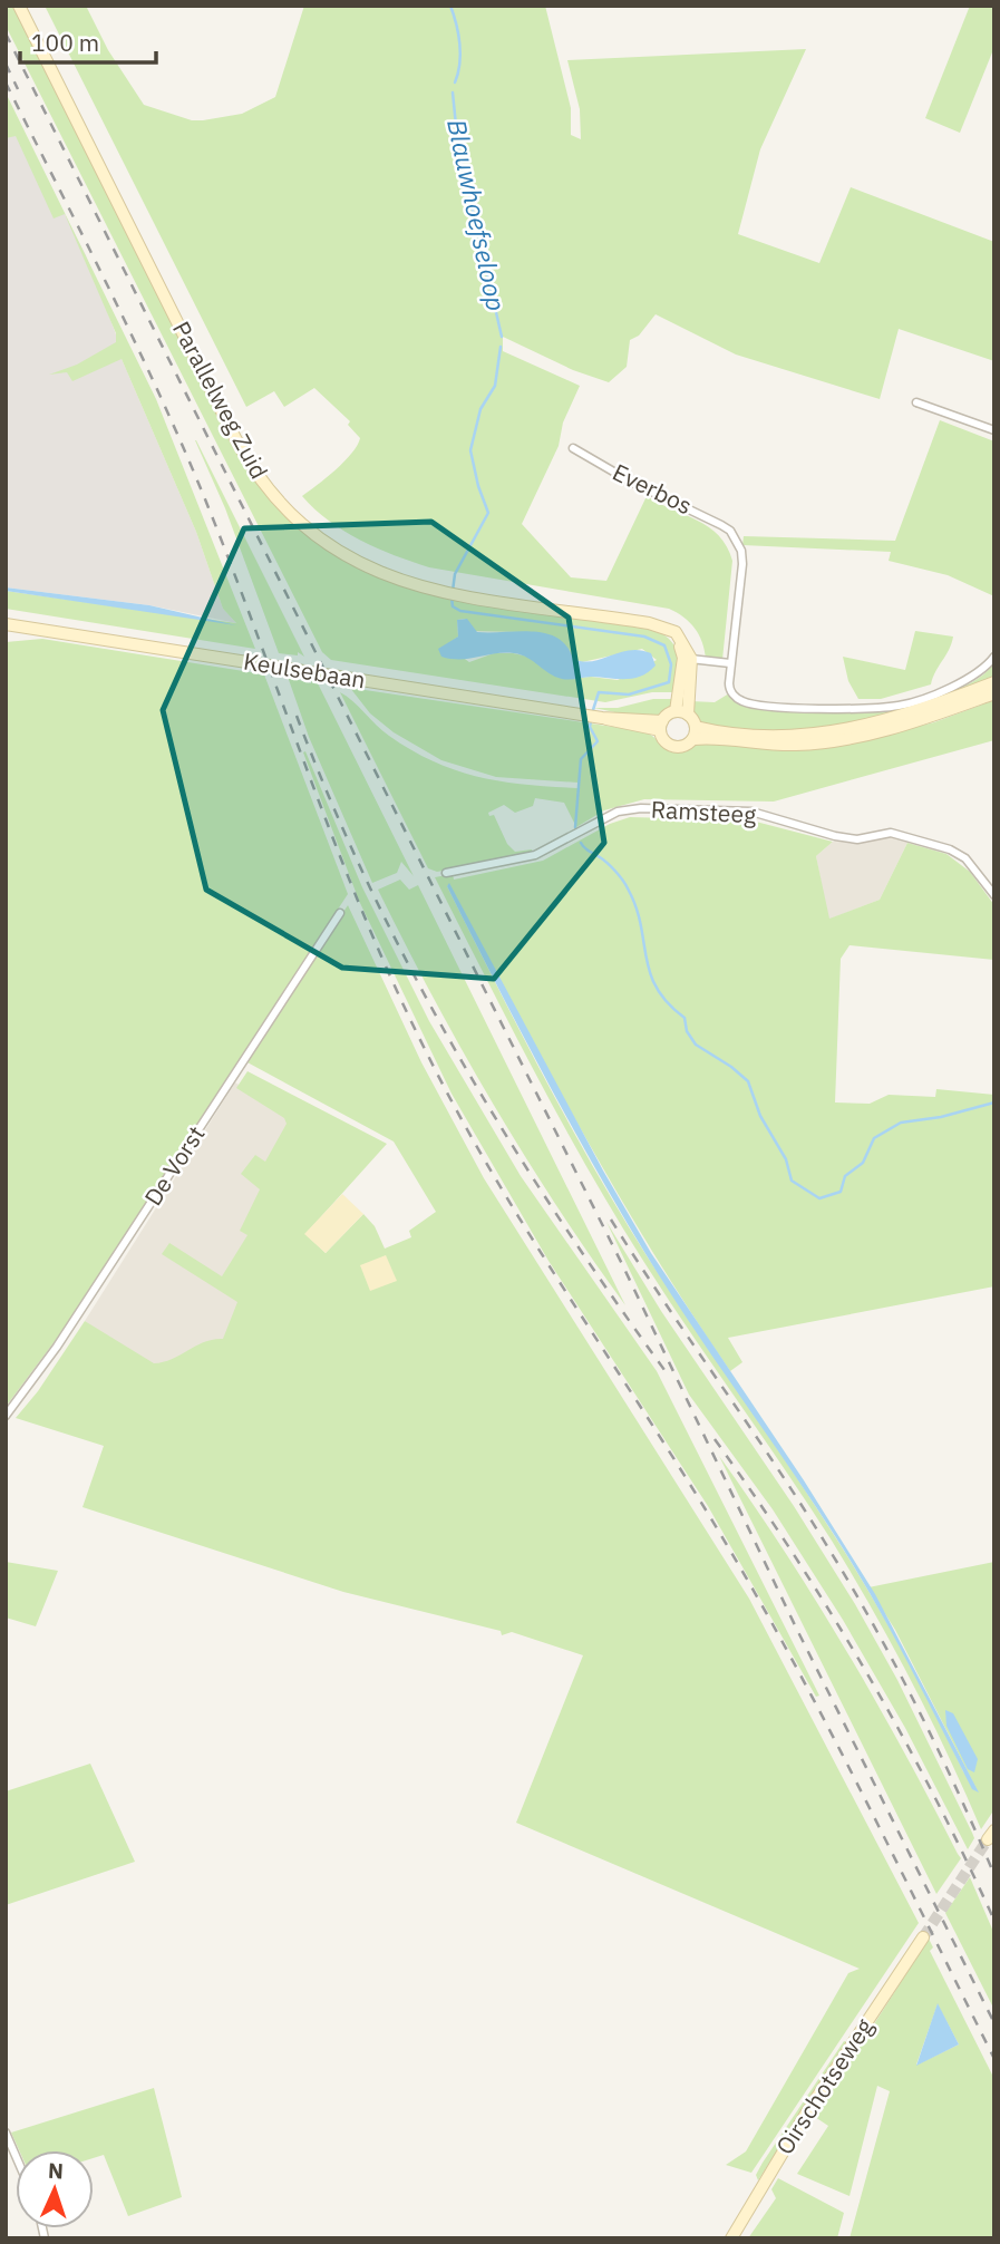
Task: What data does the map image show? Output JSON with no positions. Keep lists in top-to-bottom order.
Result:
{
  "streets": {
    "street": [
      "Parallelweg Zuid",
      "Everbos",
      "Keulsebaan",
      "Ramsteeg",
      "De Vorst",
      "Oirschotseweg"
    ]
  },
  "water": ["Blauwhoefseloop"],
  "scale_bar": "100 m",
  "north": "top"
}
